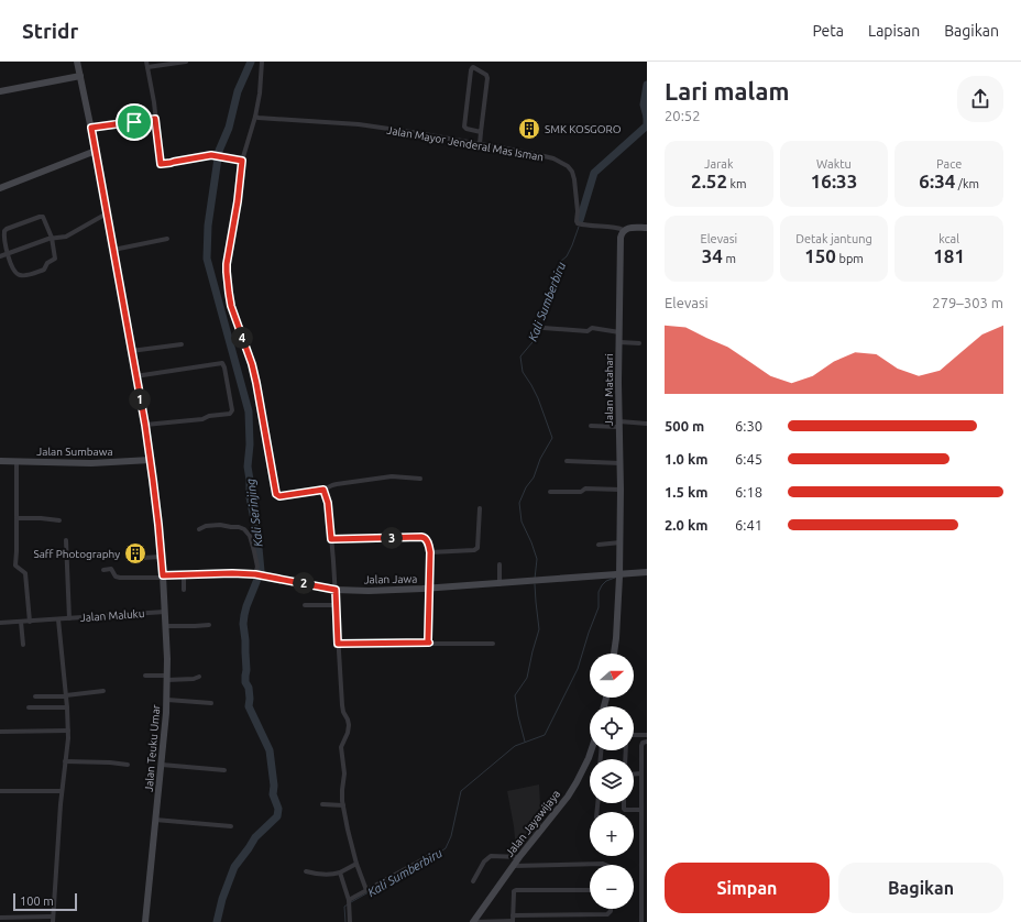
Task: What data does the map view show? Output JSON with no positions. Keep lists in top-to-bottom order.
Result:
{
  "streets": {
    "street": [
      "Jalan Mayor Jenderal Mas Isman",
      "Jalan Matahari",
      "Jalan Sumbawa",
      "Jalan Jawa",
      "Jalan Maluku",
      "Jalan Teuku Umar",
      "Jalan Jayawijaya"
    ]
  },
  "crossings": [
    ["Jalan Mayor Jenderal Mas Isman", "Jalan Matahari"],
    ["Jalan Matahari", "Jalan Jawa"],
    ["Jalan Sumbawa", "Jalan Teuku Umar"],
    ["Jalan Jawa", "Jalan Teuku Umar"],
    ["Jalan Maluku", "Jalan Teuku Umar"]
  ],
  "water": ["Kali Sumberbiru", "Kali Serinjing"],
  "places": {
    "building": ["SMK KOSGORO", "Saff Photography"]
  },
  "scale_bar": "100 m",
  "north": "right",
  "page": {
    "header": "Stridr",
    "nav": ["Peta", "Lapisan", "Bagikan"],
    "heading": ["Lari malam", "20:52"],
    "stats": [
      ["Jarak", "2.52 km"],
      ["Waktu", "16:33"],
      ["Pace", "6:34 /km"],
      ["Elevasi", "34 m"],
      ["Detak jantung", "150 bpm"],
      ["kcal", "181"]
    ],
    "chart": ["Elevasi", "279–303 m"],
    "pins": [
      "4",
      "1",
      "3",
      "2"
    ],
    "list": [
      {
        "name": "500 m",
        "note": "6:30"
      },
      {
        "name": "1.0 km",
        "note": "6:45"
      },
      {
        "name": "1.5 km",
        "note": "6:18"
      },
      {
        "name": "2.0 km",
        "note": "6:41"
      }
    ],
    "map_buttons": ["+", "−"],
    "buttons": ["Simpan", "Bagikan"],
    "scale": "100 m"
  }
}
